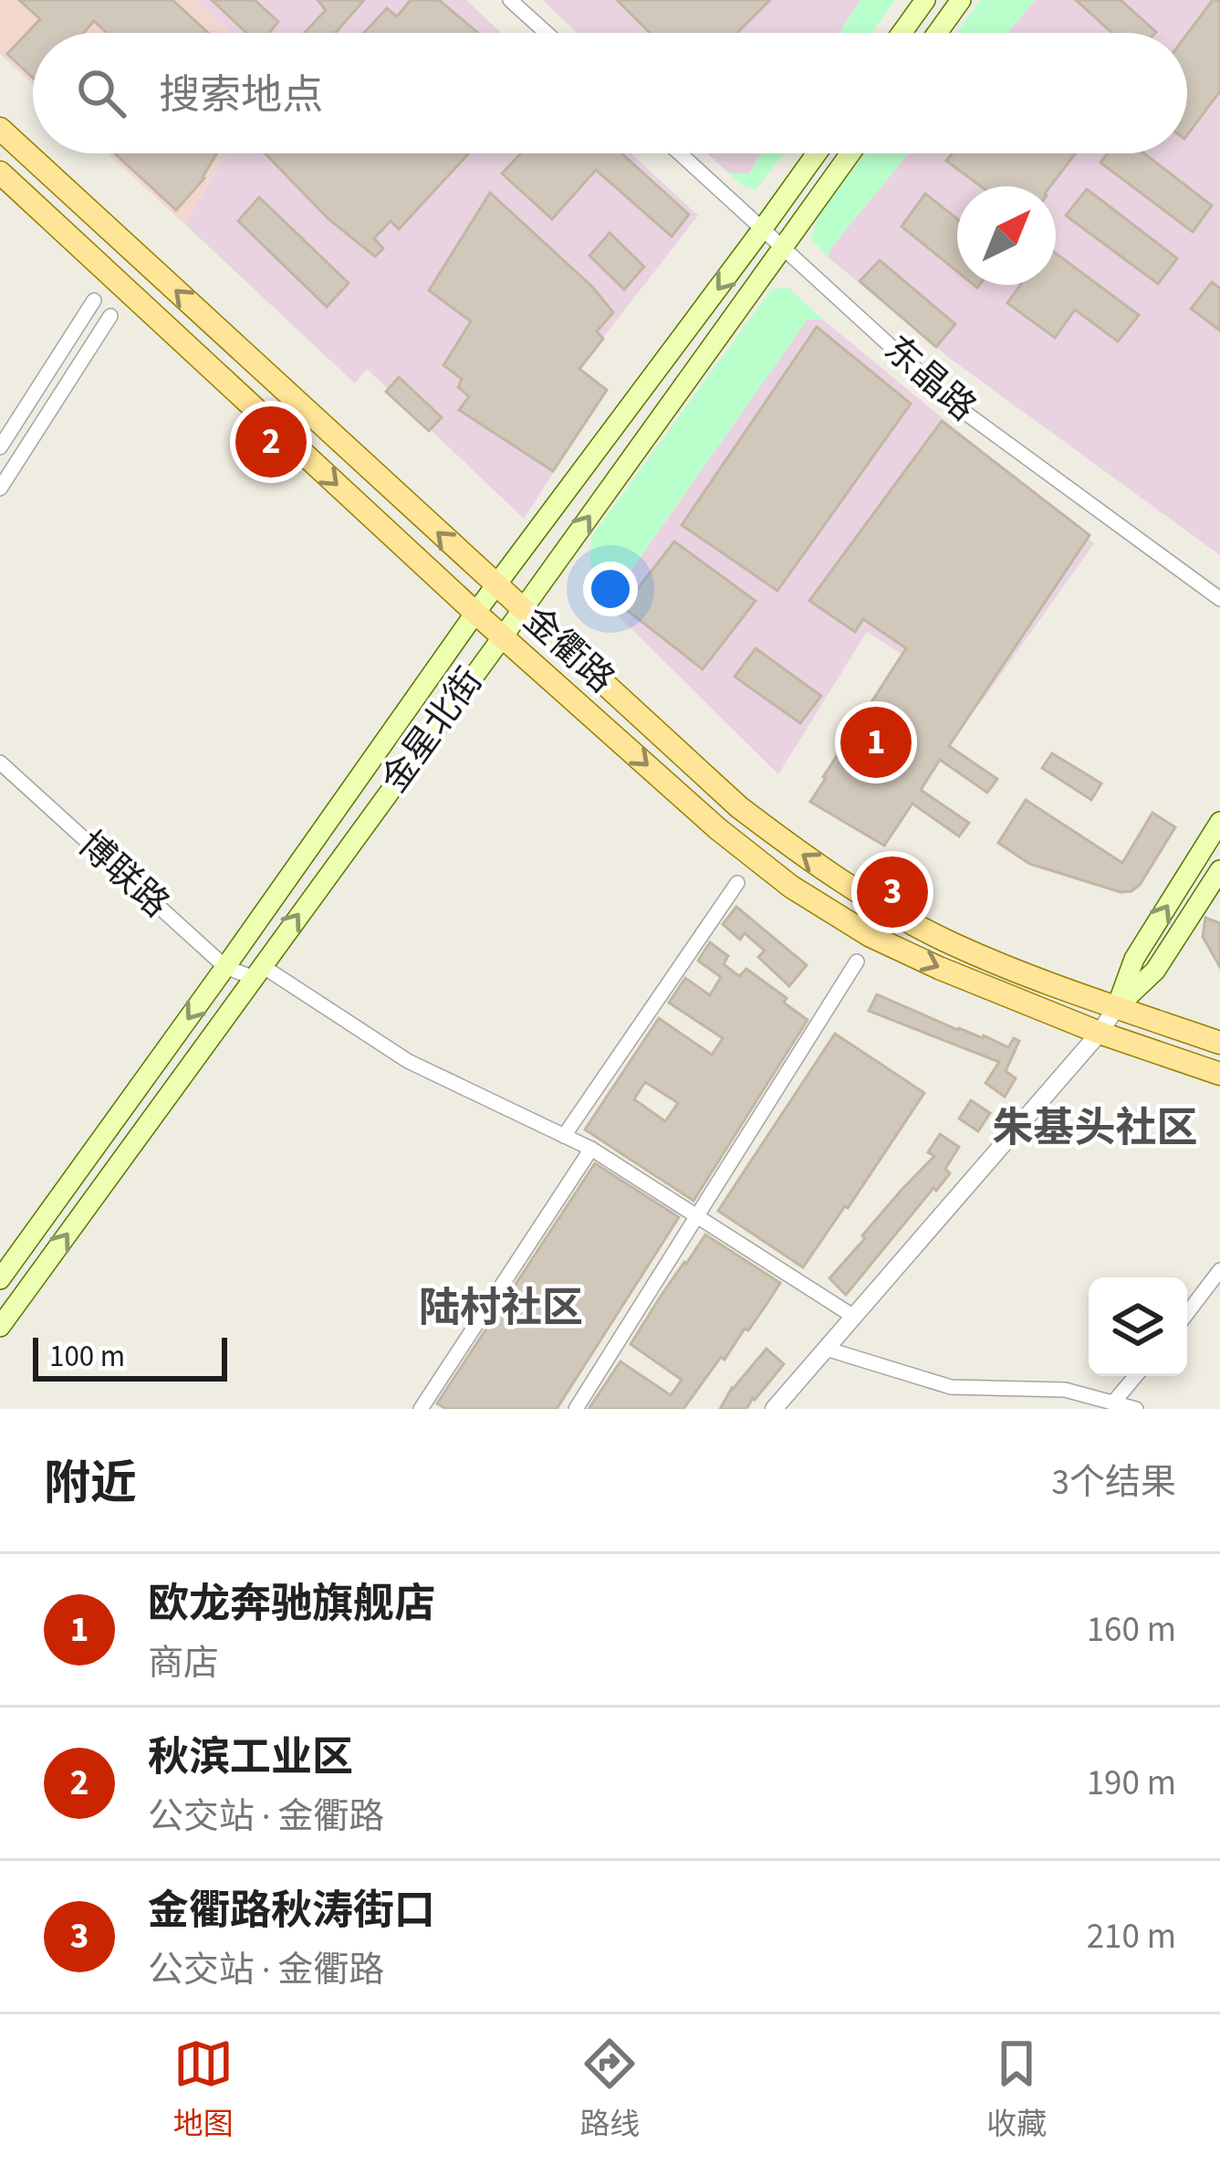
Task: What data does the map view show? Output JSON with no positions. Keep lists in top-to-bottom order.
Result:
{
  "streets": {
    "main road": ["金衢路", "金星北街"],
    "street": ["东晶路", "博联路"]
  },
  "crossings": [
    ["东晶路", "金星北街"],
    ["金衢路", "金星北街"],
    ["金星北街", "博联路"]
  ],
  "districts": ["朱基头社区", "陆村社区"],
  "scale_bar": "100 m",
  "north": "top right",
  "page": {
    "search": "搜索地点",
    "pins": ["2", "1", "3"],
    "scale": "100 m",
    "heading": ["附近", "3个结果"],
    "list": [
      {
        "mark": "1",
        "name": "欧龙奔驰旗舰店",
        "note": "商店",
        "value": "160 m"
      },
      {
        "mark": "2",
        "name": "秋滨工业区",
        "note": "公交站 · 金衢路",
        "value": "190 m"
      },
      {
        "mark": "3",
        "name": "金衢路秋涛街口",
        "note": "公交站 · 金衢路",
        "value": "210 m"
      }
    ],
    "nav": ["地图", "路线", "收藏"]
  }
}
